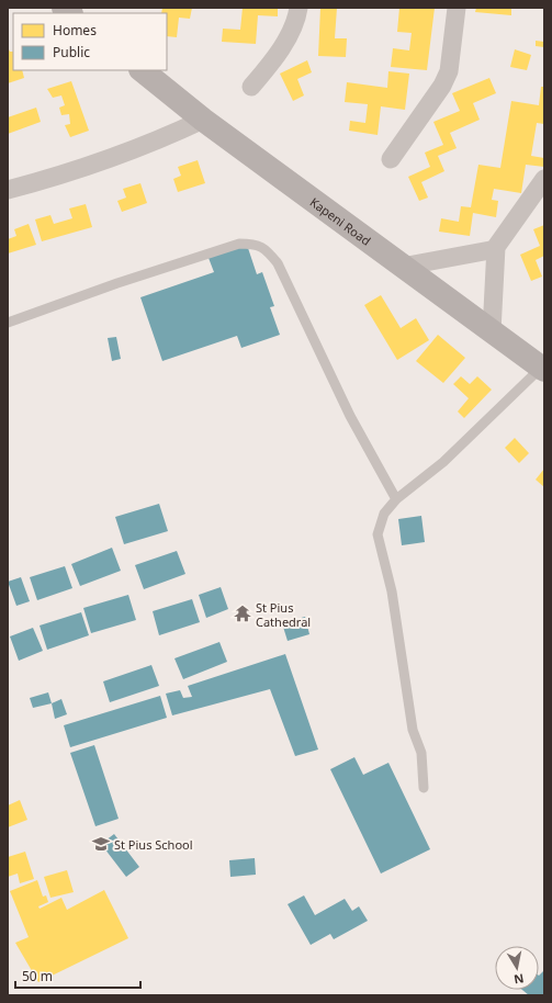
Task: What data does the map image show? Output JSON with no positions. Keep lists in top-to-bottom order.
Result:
{
  "streets": {
    "main road": ["Kapeni Road"]
  },
  "places": {
    "temple": ["St Pius Cathedral"],
    "school or university": ["St Pius School"]
  },
  "legend": ["Homes", "Public"],
  "scale_bar": "50 m",
  "north": "bottom"
}
